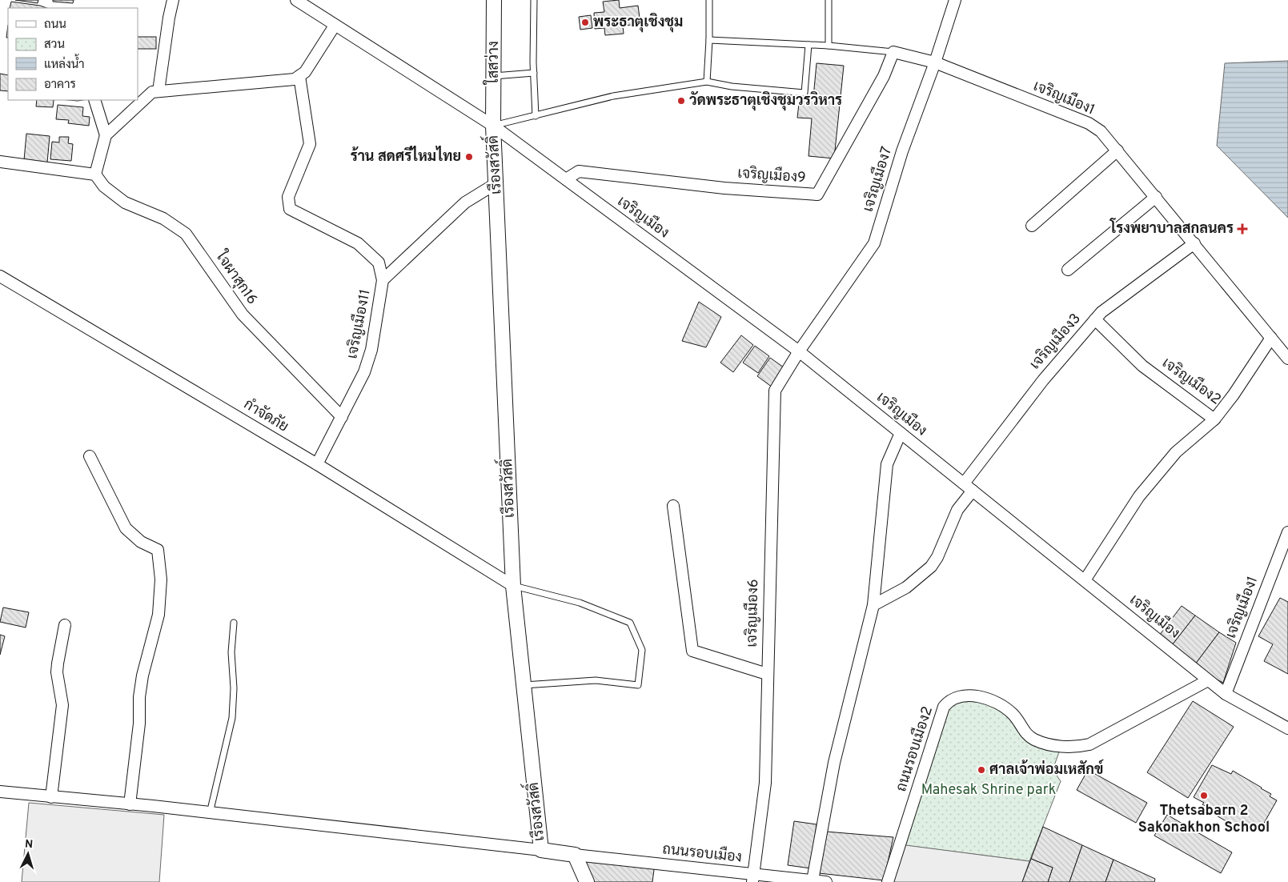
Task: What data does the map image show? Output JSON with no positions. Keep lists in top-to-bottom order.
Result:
{
  "streets": {
    "street": [
      "ใสสว่าง",
      "เจริญเมือง1",
      "เรืองสวัสดิ์",
      "เจริญเมือง9",
      "เจริญเมือง7",
      "เจริญเมือง",
      "ใจผาสุก16",
      "เจริญเมือง11",
      "เจริญเมือง3",
      "เจริญเมือง2",
      "กำจัดภัย",
      "เจริญเมือง6",
      "ถนนรอบเมือง2",
      "ถนนรอบเมือง"
    ]
  },
  "crossings": [
    ["ใสสว่าง", "เรืองสวัสดิ์"],
    ["ใสสว่าง", "เจริญเมือง"],
    ["เจริญเมือง1", "เจริญเมือง9"],
    ["เจริญเมือง1", "เจริญเมือง7"],
    ["เจริญเมือง1", "เจริญเมือง"],
    ["เจริญเมือง1", "เจริญเมือง3"],
    ["เจริญเมือง1", "เจริญเมือง2"],
    ["เรืองสวัสดิ์", "เจริญเมือง"],
    ["เรืองสวัสดิ์", "เจริญเมือง11"],
    ["เรืองสวัสดิ์", "กำจัดภัย"],
    ["เจริญเมือง9", "เจริญเมือง"],
    ["เจริญเมือง7", "เจริญเมือง"],
    ["เจริญเมือง7", "เจริญเมือง6"],
    ["เจริญเมือง", "เจริญเมือง3"],
    ["เจริญเมือง", "เจริญเมือง6"],
    ["เจริญเมือง", "ถนนรอบเมือง2"],
    ["ใจผาสุก16", "เจริญเมือง11"],
    ["เจริญเมือง11", "กำจัดภัย"],
    ["เจริญเมือง3", "เจริญเมือง2"],
    ["เจริญเมือง6", "ถนนรอบเมือง"]
  ],
  "parks": ["Mahesak Shrine park"],
  "places": {
    "other": [
      "พระธาตุเชิงชุม",
      "วัดพระธาตุเชิงชุมวรวิหาร",
      "ร้าน สดศรีไหมไทย",
      "ศาลเจ้าพ่อมเหสักข์",
      "Thetsabarn 2 Sakonakhon School"
    ],
    "health": ["โรงพยาบาลสกลนคร"]
  },
  "legend": [
    "ถนน",
    "สวน",
    "แหล่งน้ำ",
    "อาคาร"
  ],
  "north": "top"
}
